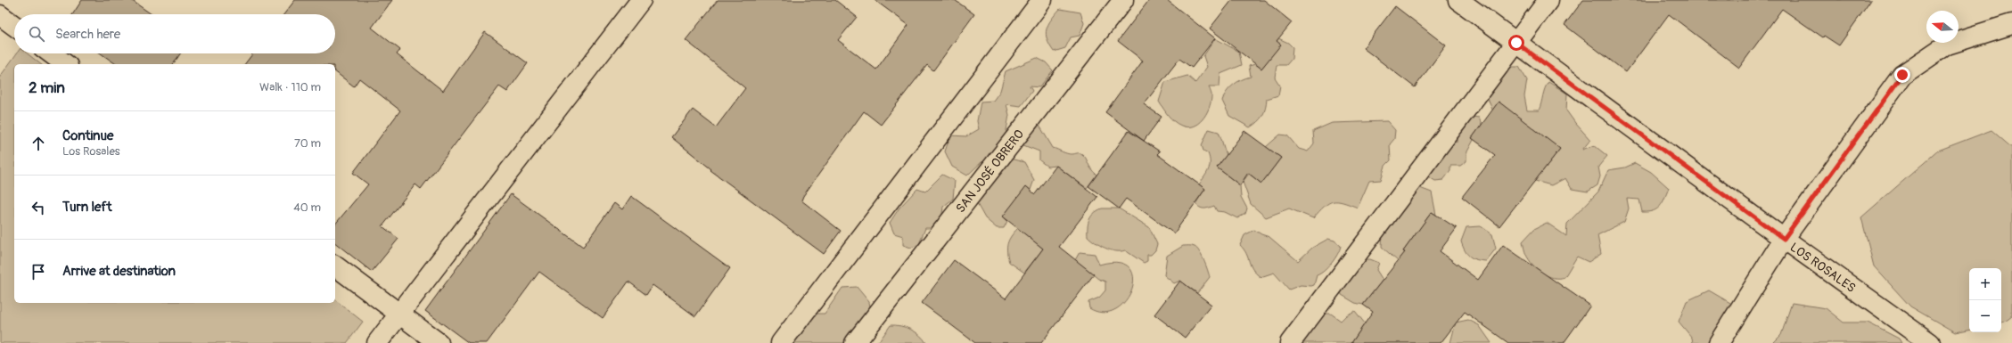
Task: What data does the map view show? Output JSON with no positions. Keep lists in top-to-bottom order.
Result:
{
  "streets": {
    "street": ["SAN JOSÉ OBRERO", "LOS ROSALES"]
  },
  "north": "left",
  "page": {
    "search": "Search here",
    "heading": ["2 min", "Walk · 110 m"],
    "list": [
      ["Continue", "Los Rosales", "70 m"],
      ["Turn left", "40 m"],
      "Arrive at destination"
    ],
    "map_buttons": ["+", "−"]
  }
}
